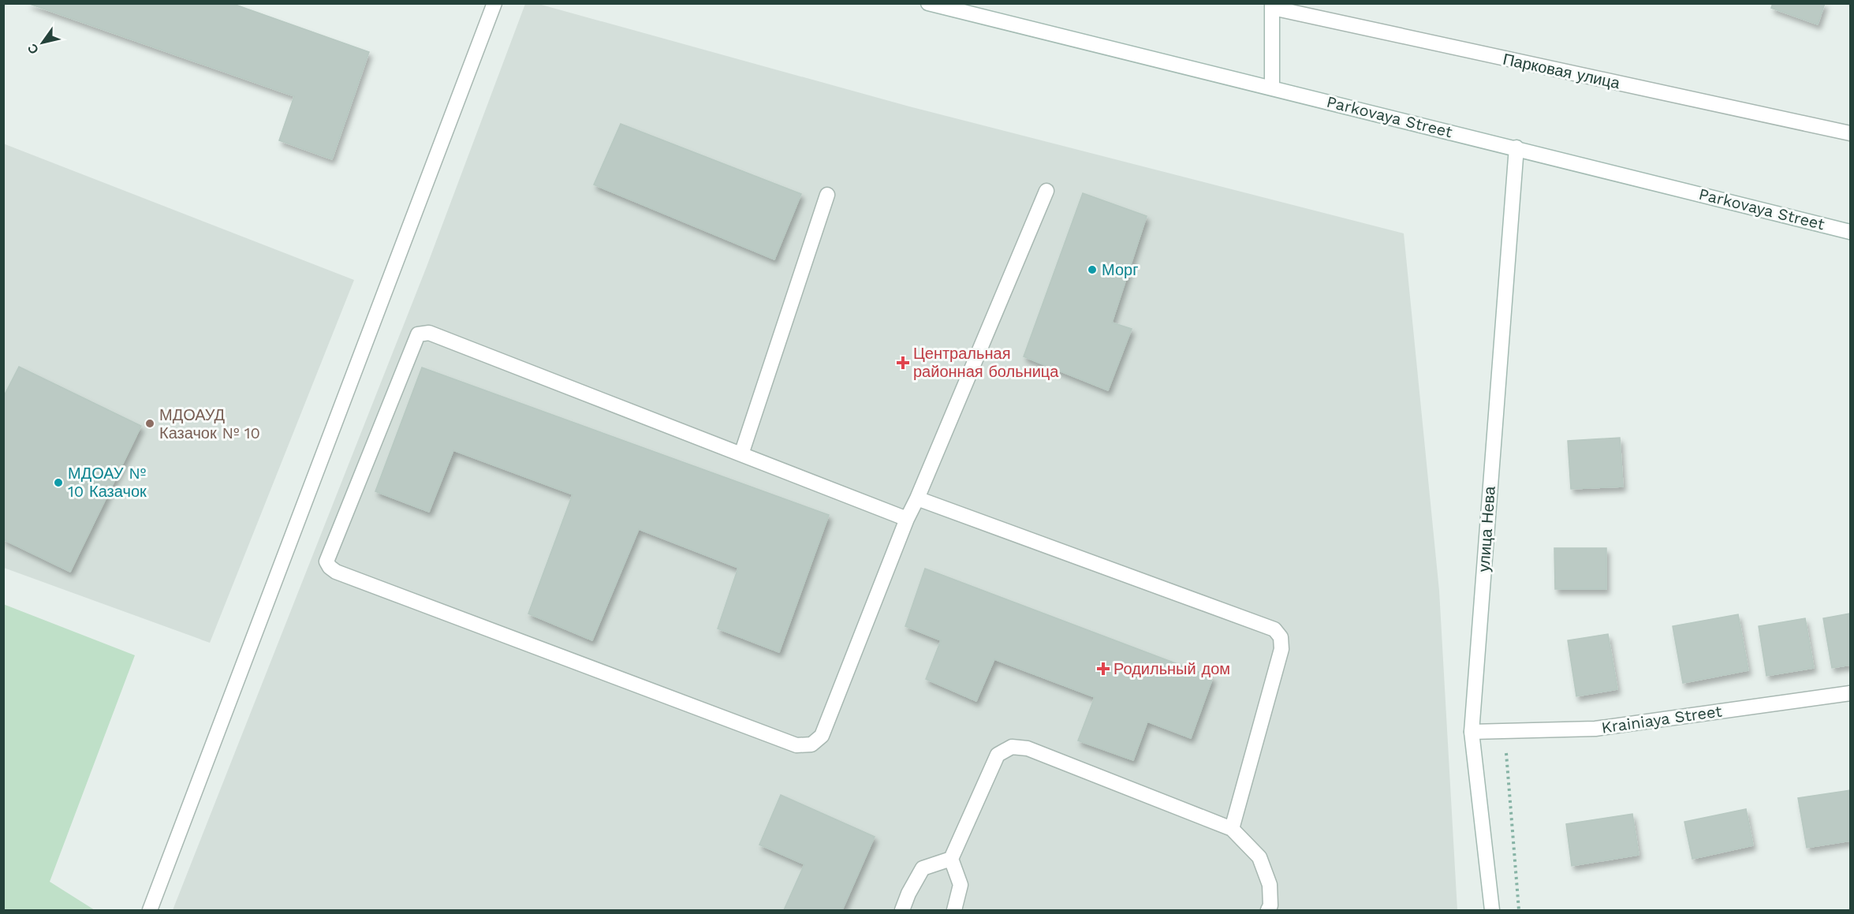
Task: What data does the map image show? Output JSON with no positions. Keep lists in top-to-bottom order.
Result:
{
  "streets": {
    "main road": [
      "Парковая улица",
      "Parkovaya Street",
      "улица Нева",
      "Krainiaya Street"
    ]
  },
  "crossings": [
    ["Parkovaya Street", "улица Нева"],
    ["улица Нева", "Krainiaya Street"]
  ],
  "places": {
    "other": ["Морг", "МДОАУД Казачок № 10", "МДОАУ № 10 Казачок"],
    "health": ["Центральная районная больница", "Родильный дом"]
  },
  "north": "bottom left"
}
